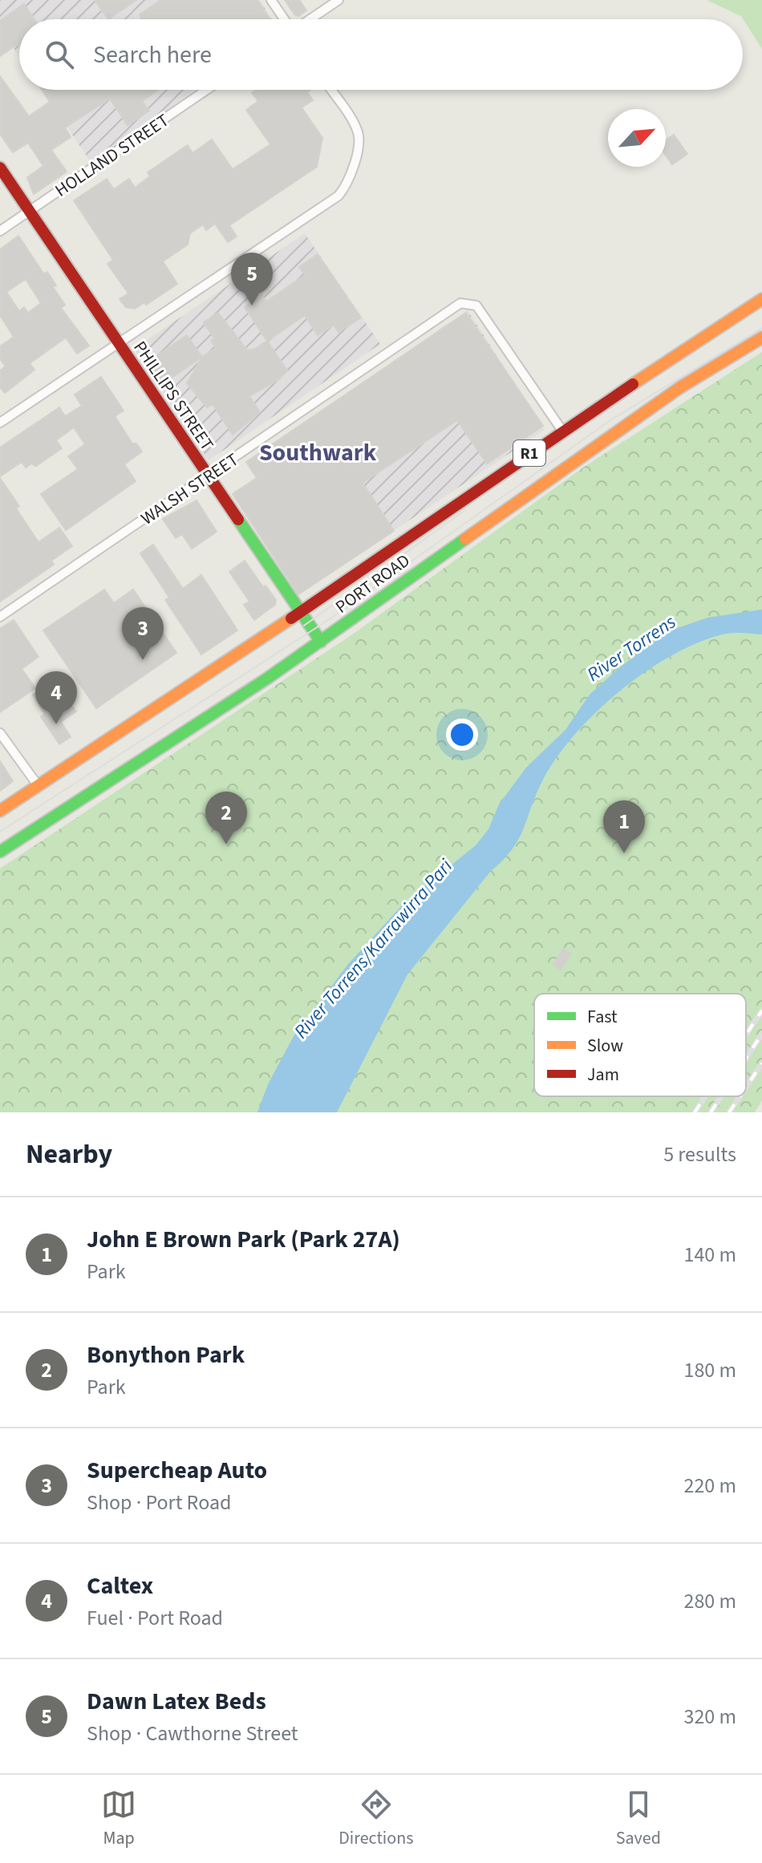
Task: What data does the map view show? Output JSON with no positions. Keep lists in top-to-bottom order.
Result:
{
  "streets": {
    "main road": ["PHILLIPS STREET", "R1", "PORT ROAD"],
    "street": ["HOLLAND STREET", "WALSH STREET"]
  },
  "crossings": [
    ["HOLLAND STREET", "PHILLIPS STREET"],
    ["PHILLIPS STREET", "WALSH STREET"],
    ["PHILLIPS STREET", "PORT ROAD"],
    ["WALSH STREET", "PORT ROAD"]
  ],
  "districts": ["Southwark"],
  "water": ["River Torrens", "River Torrens/Karrawirra Pari"],
  "legend": ["Fast", "Slow", "Jam"],
  "north": "top right",
  "page": {
    "search": "Search here",
    "pins": [
      "5",
      "3",
      "4",
      "2",
      "1"
    ],
    "heading": ["Nearby", "5 results"],
    "list": [
      {
        "mark": "1",
        "name": "John E Brown Park (Park 27A)",
        "note": "Park",
        "value": "140 m"
      },
      {
        "mark": "2",
        "name": "Bonython Park",
        "note": "Park",
        "value": "180 m"
      },
      {
        "mark": "3",
        "name": "Supercheap Auto",
        "note": "Shop · Port Road",
        "value": "220 m"
      },
      {
        "mark": "4",
        "name": "Caltex",
        "note": "Fuel · Port Road",
        "value": "280 m"
      },
      {
        "mark": "5",
        "name": "Dawn Latex Beds",
        "note": "Shop · Cawthorne Street",
        "value": "320 m"
      }
    ],
    "nav": ["Map", "Directions", "Saved"]
  }
}
